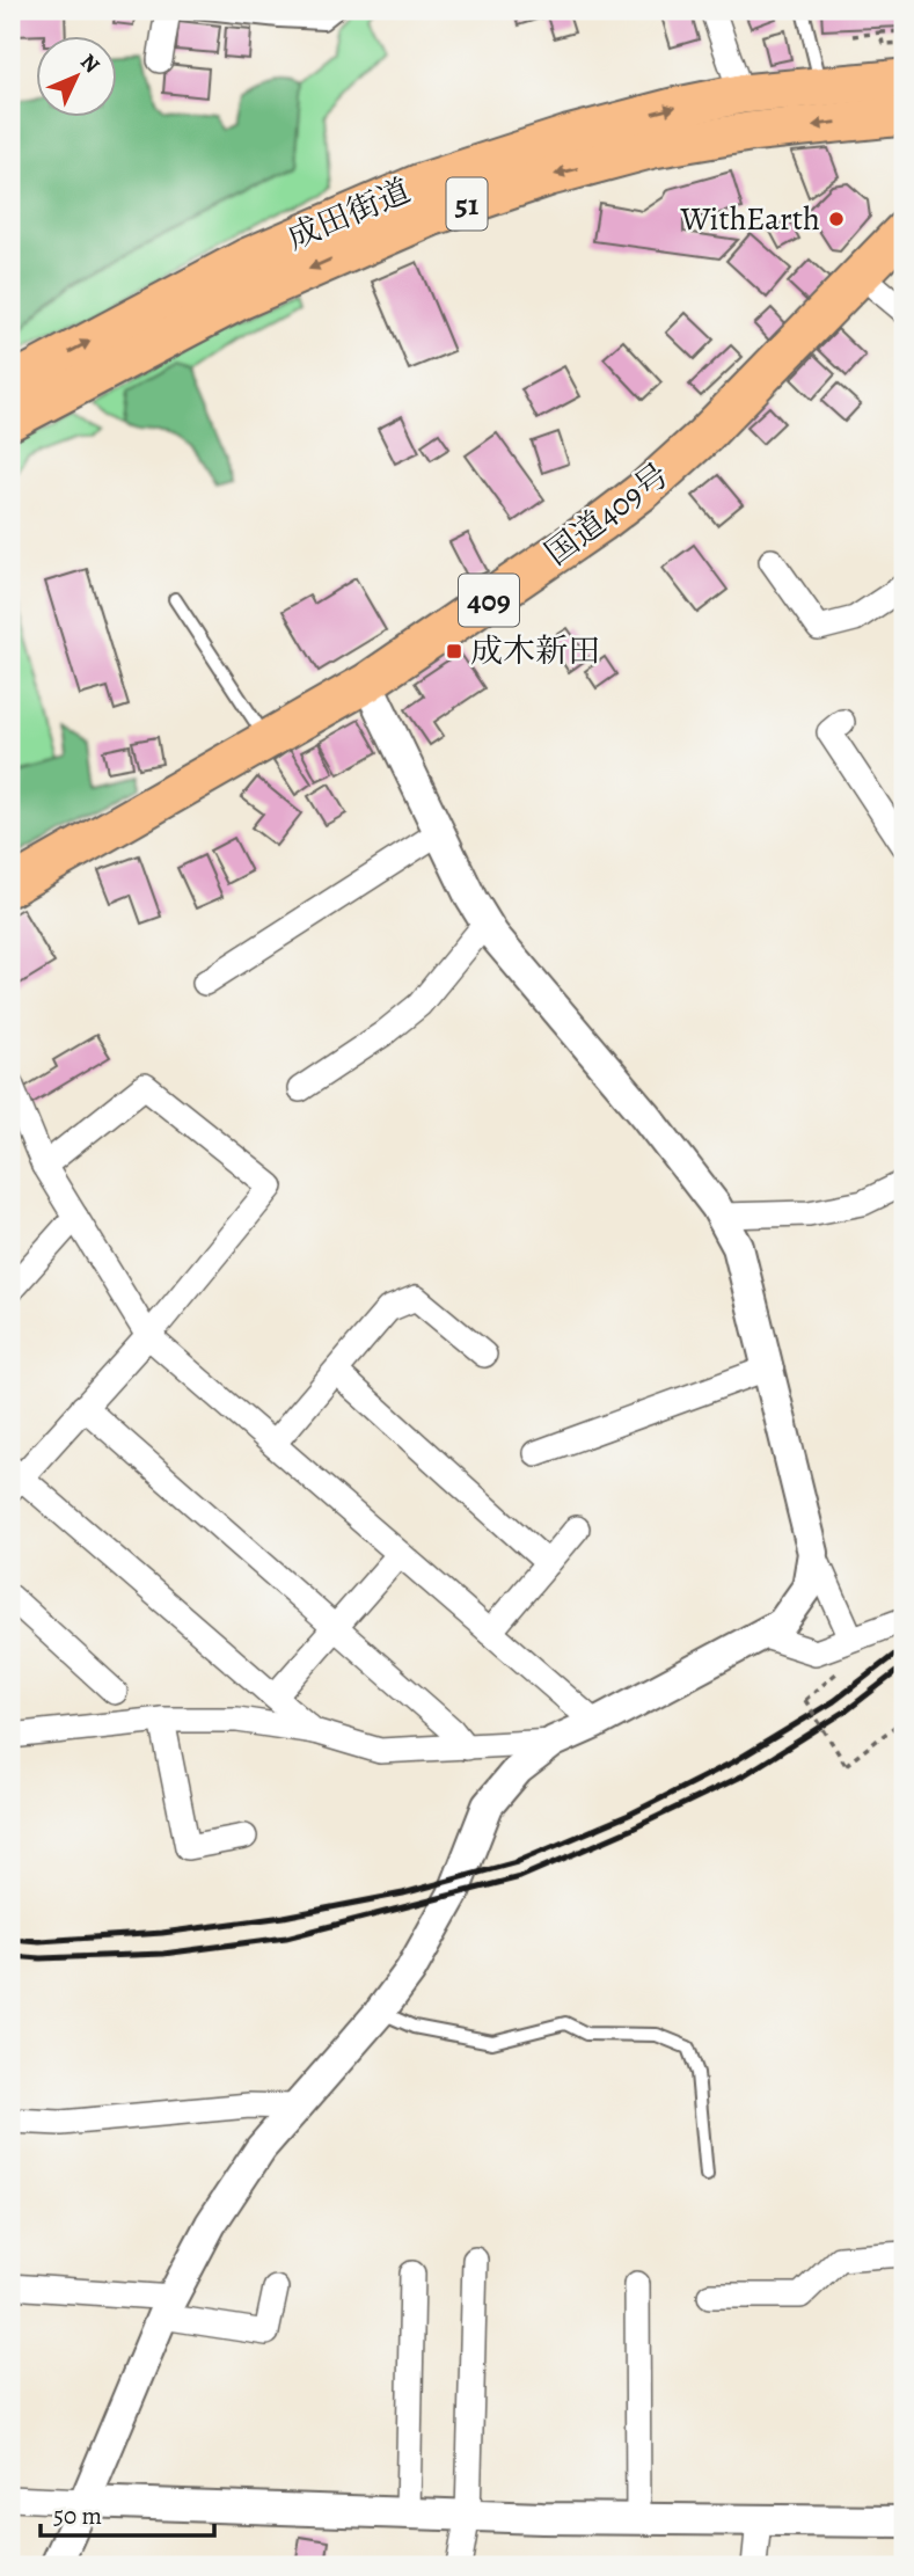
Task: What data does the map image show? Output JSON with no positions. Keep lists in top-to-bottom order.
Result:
{
  "streets": {
    "highway": [
      "51",
      "成田街道",
      "国道409号",
      "409"
    ]
  },
  "places": {
    "other": ["WithEarth"],
    "transit": ["成木新田"]
  },
  "scale_bar": "50 m",
  "north": "top right"
}
